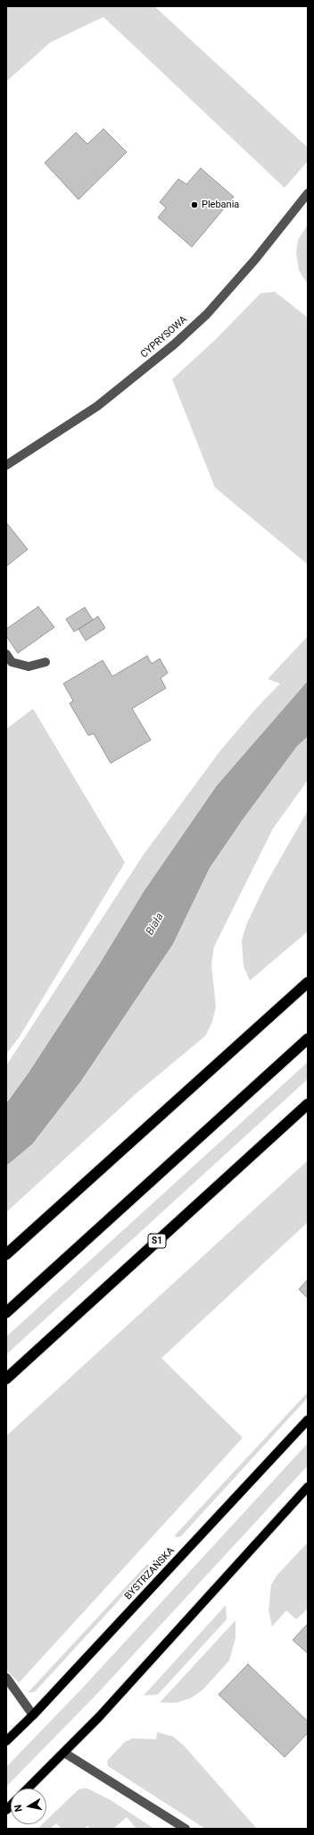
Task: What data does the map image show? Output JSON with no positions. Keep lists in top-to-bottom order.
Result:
{
  "streets": {
    "highway": ["S1"],
    "main road": ["BYSTRZAŃSKA"],
    "street": ["CYPRYSOWA"]
  },
  "water": ["Biała"],
  "places": ["Plebania"],
  "north": "left"
}
